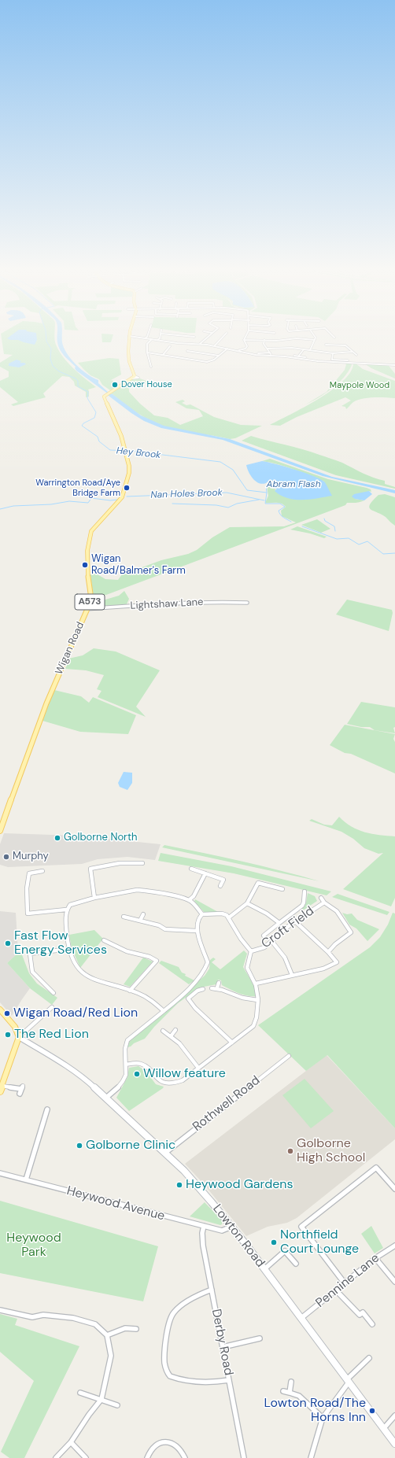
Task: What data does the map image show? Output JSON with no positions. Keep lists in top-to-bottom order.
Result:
{
  "streets": {
    "main road": ["A573", "Wigan Road", "Lowton Road"],
    "street": [
      "Lightshaw Lane",
      "Croft Field",
      "Rothwell Road",
      "Heywood Avenue",
      "Pennine Lane",
      "Derby Road"
    ]
  },
  "crossings": [
    ["Lightshaw Lane", "Wigan Road"],
    ["Rothwell Road", "Lowton Road"],
    ["Heywood Avenue", "Lowton Road"],
    ["Heywood Avenue", "Derby Road"],
    ["Lowton Road", "Pennine Lane"]
  ],
  "water": ["Hey Brook", "Abram Flash", "Nan Holes Brook"],
  "parks": ["Maypole Wood", "Heywood Park"],
  "places": [
    "Dover House",
    "Warrington Road/Aye Bridge Farm",
    "Wigan Road/Balmer's Farm",
    "Golborne North",
    "Murphy",
    "Fast Flow Energy Services",
    "Wigan Road/Red Lion",
    "The Red Lion",
    "Willow feature",
    "Golborne Clinic",
    "Golborne High School",
    "Heywood Gardens",
    "Northfield Court Lounge",
    "Lowton Road/The Horns Inn"
  ]
}
